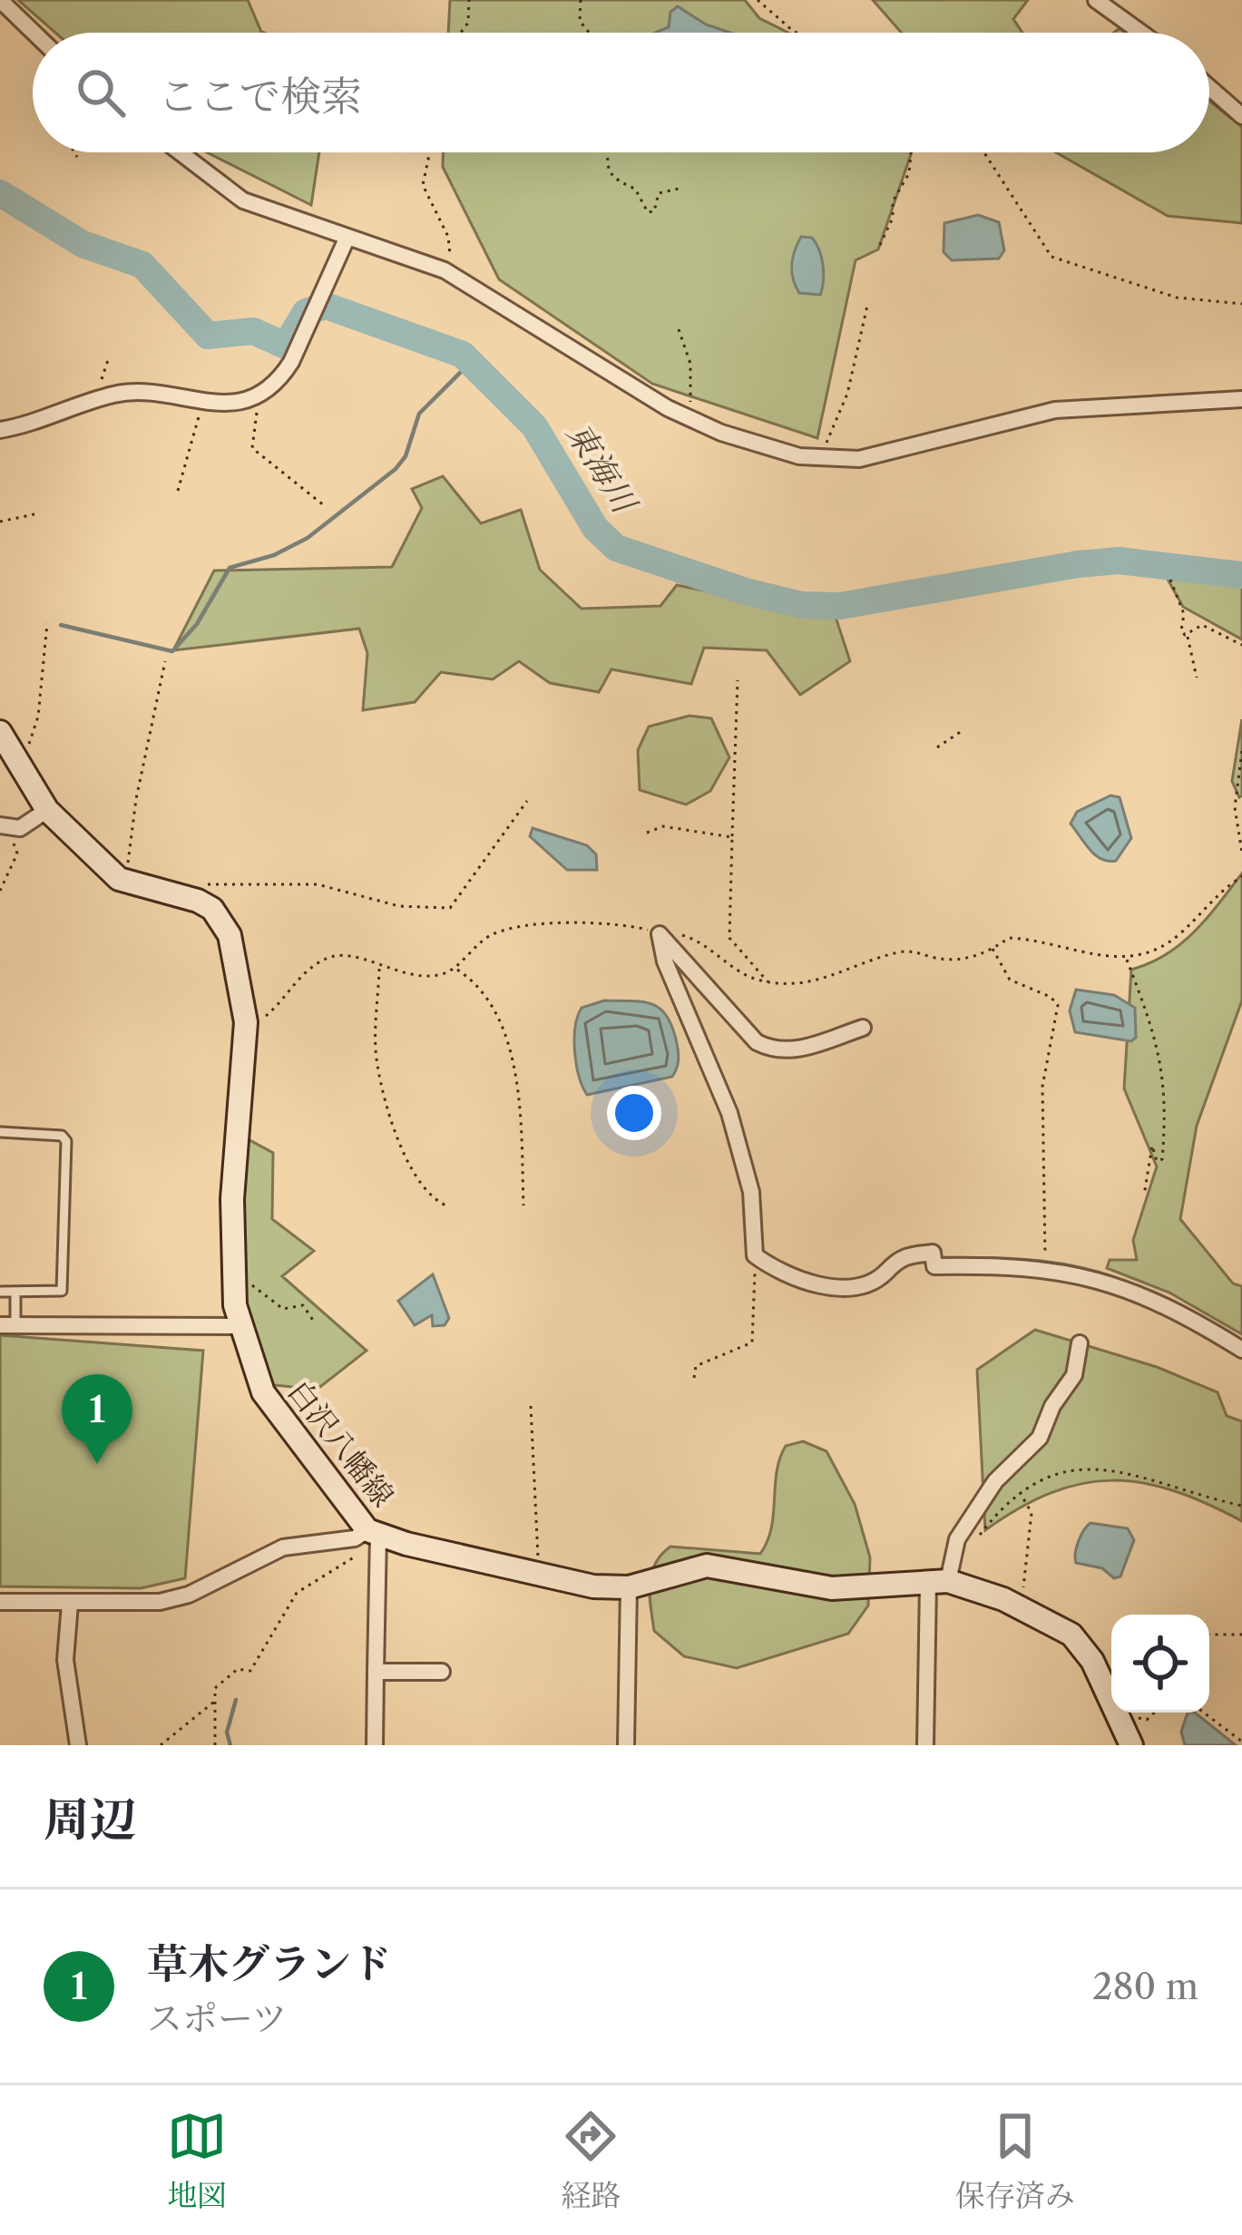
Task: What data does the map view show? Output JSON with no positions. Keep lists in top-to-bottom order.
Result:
{
  "streets": {
    "main road": ["白沢八幡線"]
  },
  "water": ["東海川"],
  "page": {
    "search": "ここで検索",
    "pins": "1",
    "heading": "周辺",
    "list": [
      {
        "mark": "1",
        "name": "草木グランド",
        "note": "スポーツ",
        "value": "280 m"
      }
    ],
    "nav": ["地図", "経路", "保存済み"]
  }
}
